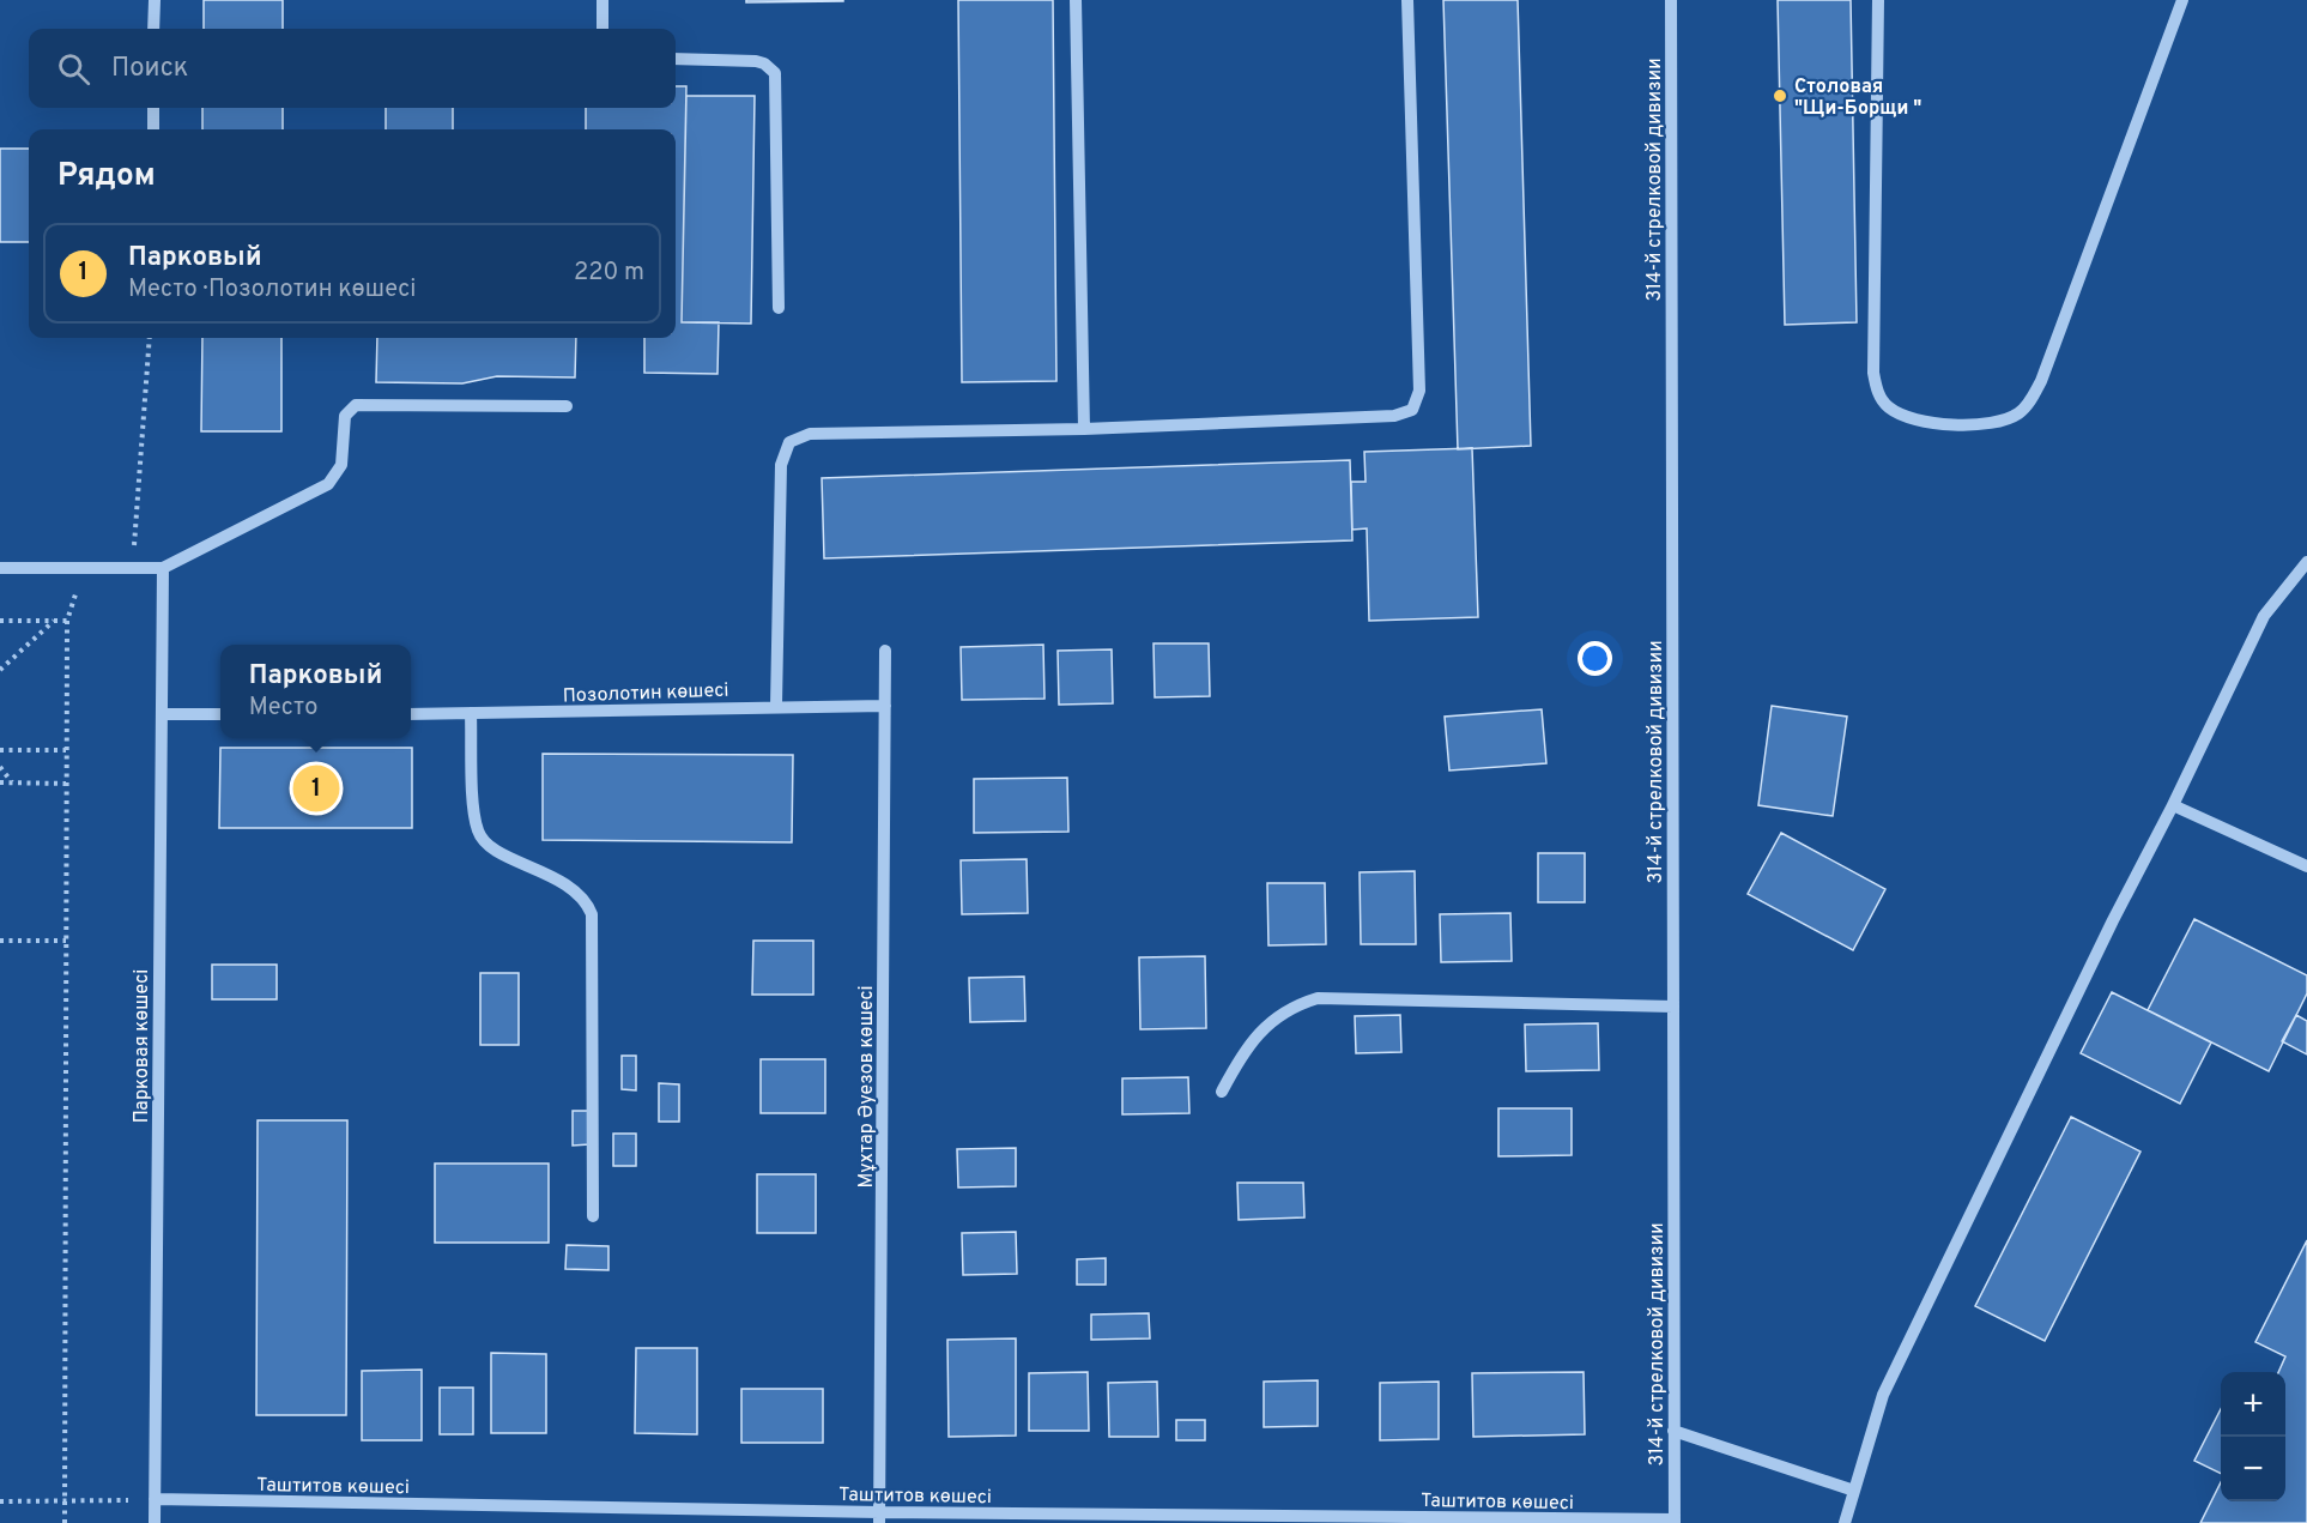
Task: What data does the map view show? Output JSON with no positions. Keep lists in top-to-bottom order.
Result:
{
  "streets": {
    "street": [
      "314-й стрелковой дивизии",
      "Позолотин көшесі",
      "Парковая көшесі",
      "Мұхтар Әуезов көшесі",
      "Таштитов көшесі"
    ]
  },
  "crossings": [
    ["314-й стрелковой дивизии", "Таштитов көшесі"],
    ["Позолотин көшесі", "Мұхтар Әуезов көшесі"],
    ["Парковая көшесі", "Таштитов көшесі"],
    ["Мұхтар Әуезов көшесі", "Таштитов көшесі"]
  ],
  "places": ["Столовая \"Щи-Борщи \""],
  "page": {
    "search": "Поиск",
    "heading": "Рядом",
    "list": [
      {
        "mark": "1",
        "name": "Парковый",
        "note": "Место · Позолотин көшесі",
        "value": "220 m"
      }
    ],
    "popup": ["Парковый", "Место"],
    "pins": "1",
    "map_buttons": ["+", "−"]
  }
}
